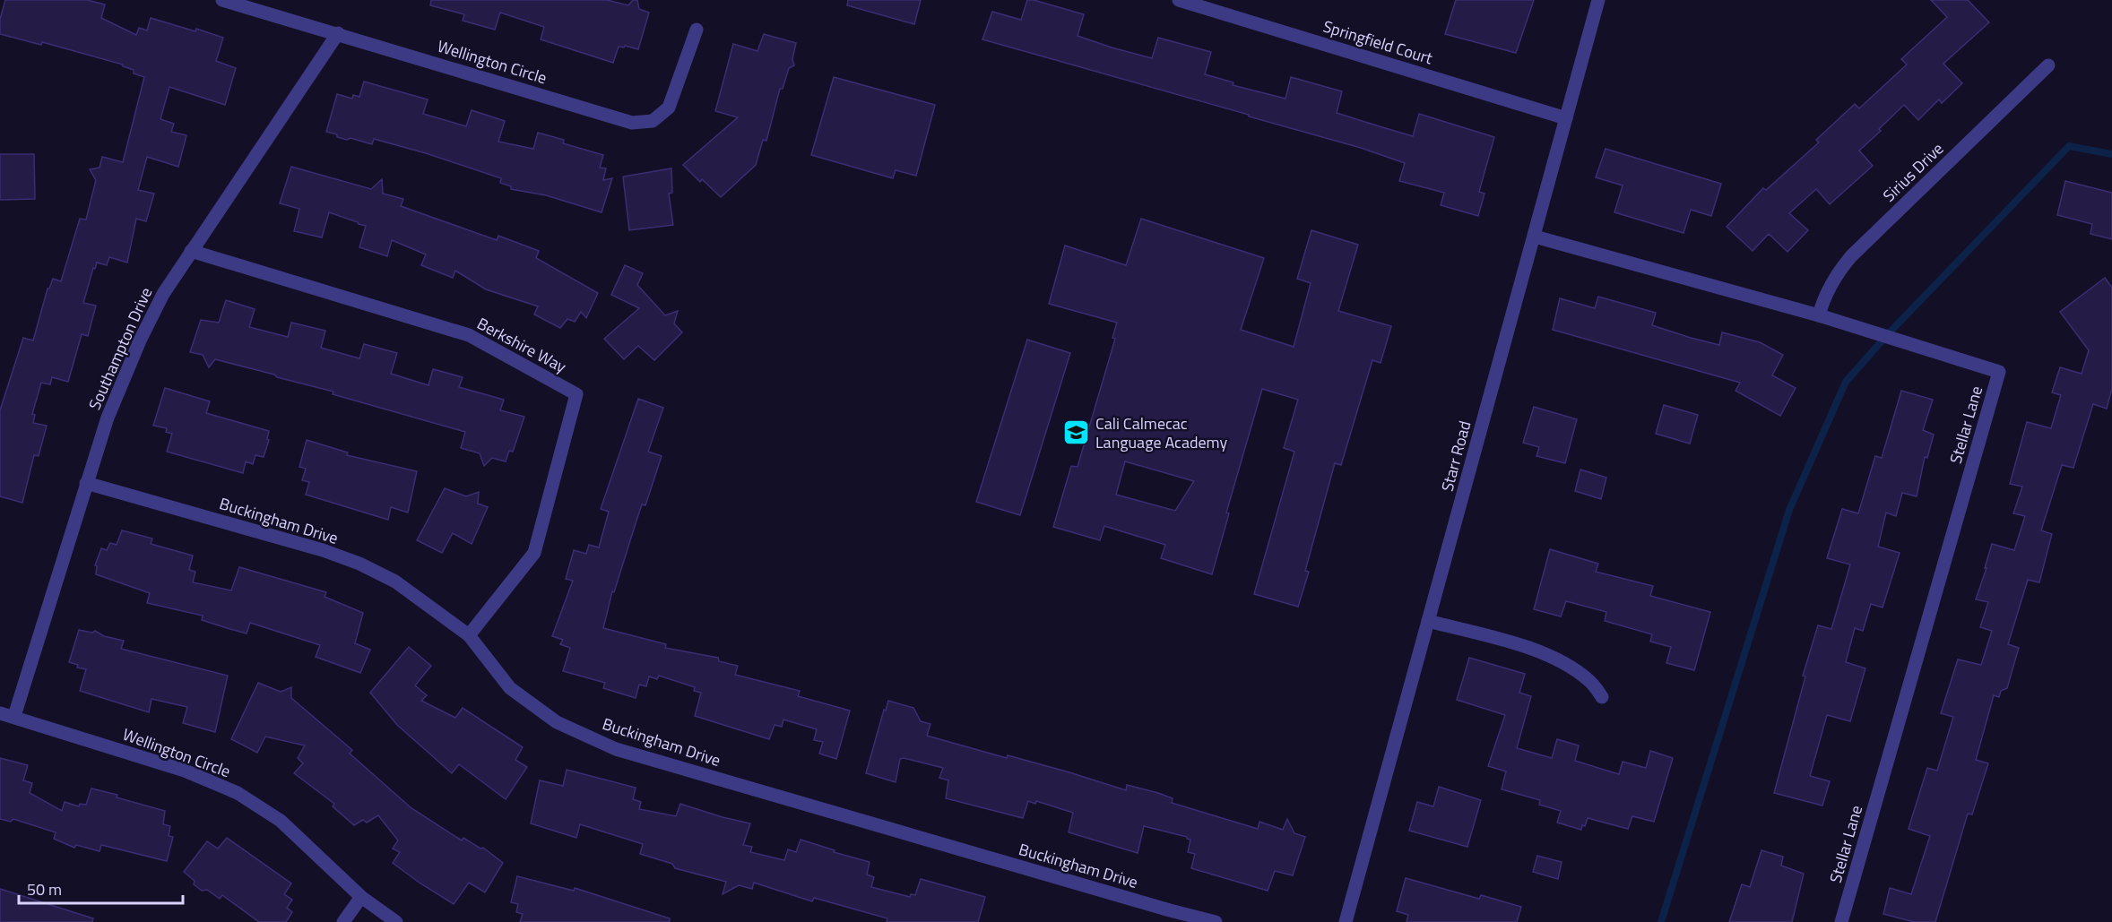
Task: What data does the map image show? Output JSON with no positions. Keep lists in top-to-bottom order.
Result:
{
  "streets": {
    "street": [
      "Springfield Court",
      "Wellington Circle",
      "Sirius Drive",
      "Berkshire Way",
      "Southampton Drive",
      "Stellar Lane",
      "Starr Road",
      "Buckingham Drive"
    ]
  },
  "crossings": [
    ["Springfield Court", "Starr Road"],
    ["Wellington Circle", "Southampton Drive"],
    ["Sirius Drive", "Stellar Lane"],
    ["Berkshire Way", "Southampton Drive"],
    ["Berkshire Way", "Buckingham Drive"],
    ["Southampton Drive", "Buckingham Drive"],
    ["Stellar Lane", "Starr Road"]
  ],
  "places": {
    "school or university": ["Cali Calmecac Language Academy"]
  },
  "scale_bar": "50 m"
}
